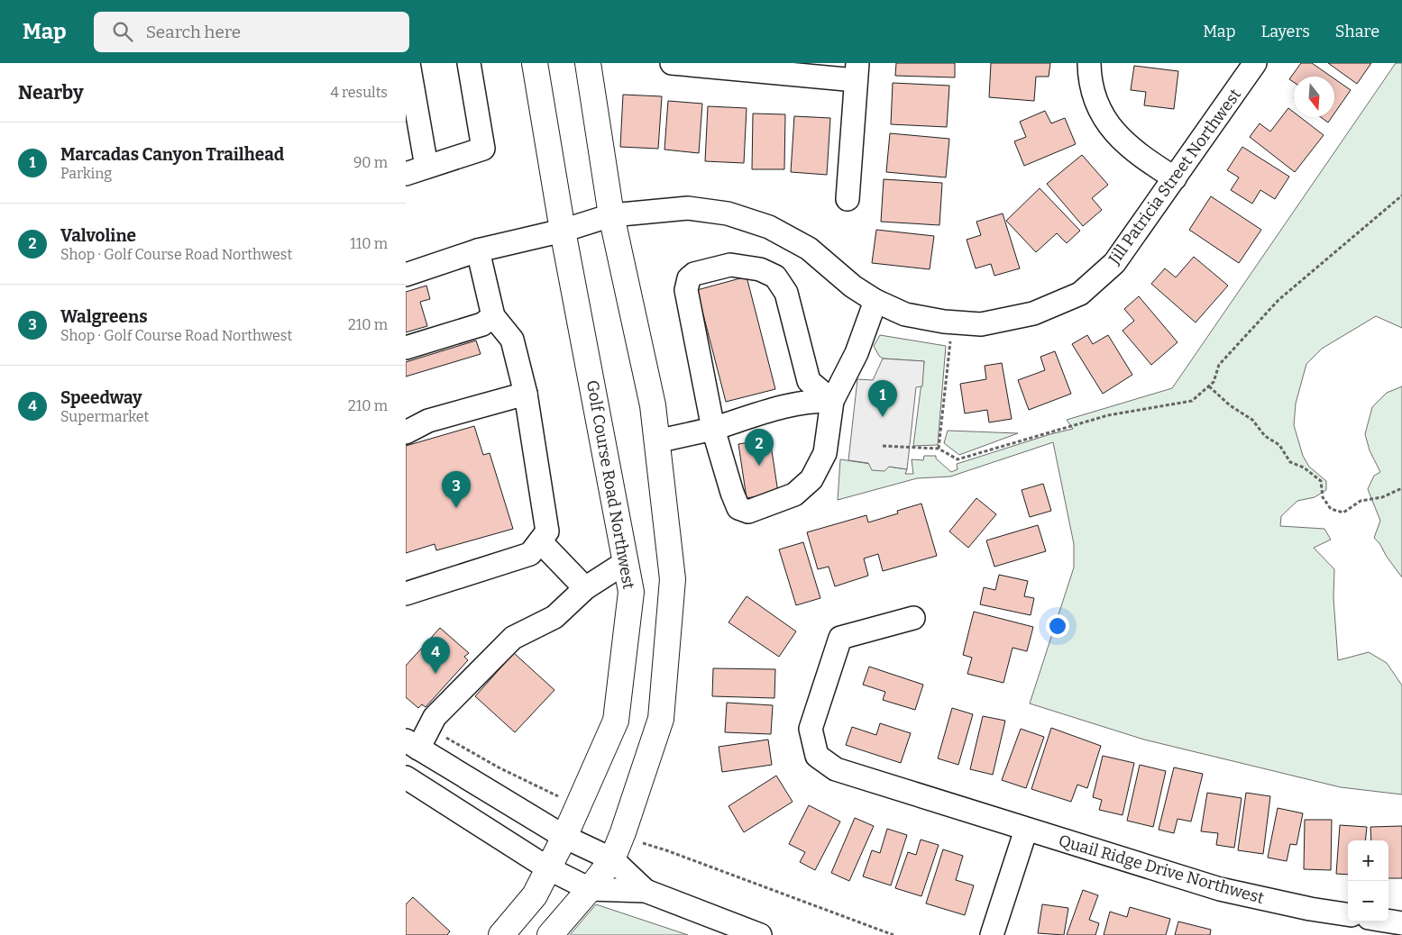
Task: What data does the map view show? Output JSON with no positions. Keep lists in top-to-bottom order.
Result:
{
  "streets": {
    "main road": ["Golf Course Road Northwest"],
    "street": ["Jill Patricia Street Northwest", "Quail Ridge Drive Northwest"]
  },
  "crossings": [
    ["Jill Patricia Street Northwest", "Golf Course Road Northwest"]
  ],
  "north": "bottom",
  "page": {
    "header": "Map",
    "search": "Search here",
    "nav": ["Map", "Layers", "Share"],
    "heading": ["Nearby", "4 results"],
    "list": [
      {
        "mark": "1",
        "name": "Marcadas Canyon Trailhead",
        "note": "Parking",
        "value": "90 m"
      },
      {
        "mark": "2",
        "name": "Valvoline",
        "note": "Shop · Golf Course Road Northwest",
        "value": "110 m"
      },
      {
        "mark": "3",
        "name": "Walgreens",
        "note": "Shop · Golf Course Road Northwest",
        "value": "210 m"
      },
      {
        "mark": "4",
        "name": "Speedway",
        "note": "Supermarket",
        "value": "210 m"
      }
    ],
    "pins": [
      "1",
      "2",
      "3",
      "4"
    ],
    "map_buttons": ["+", "−"]
  }
}
